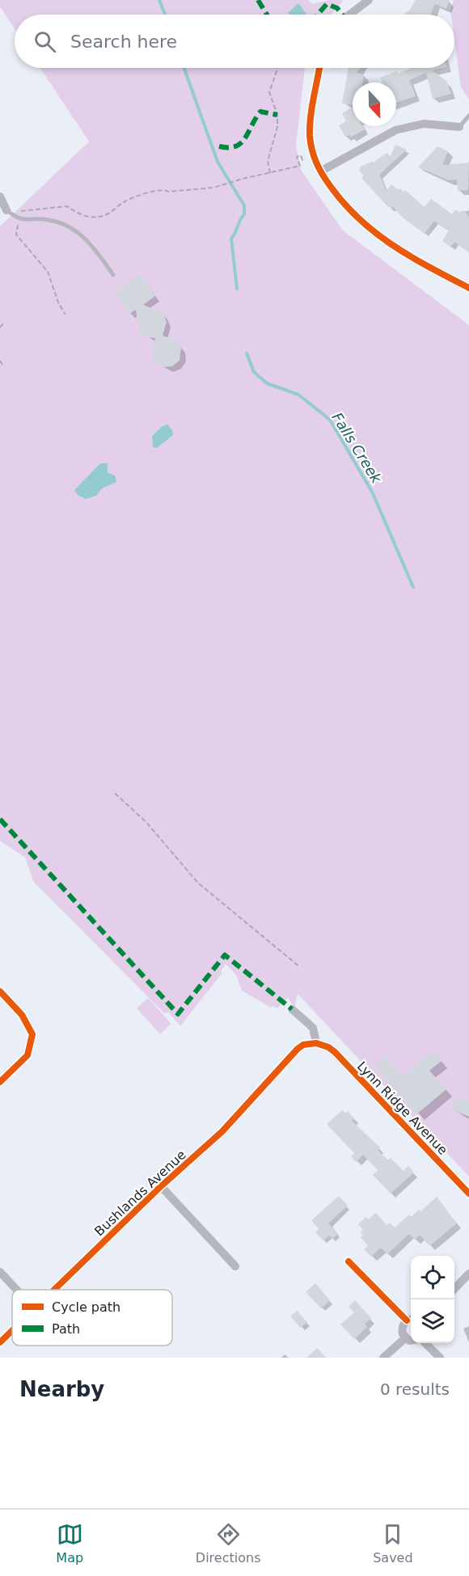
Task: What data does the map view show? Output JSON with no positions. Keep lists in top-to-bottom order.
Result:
{
  "streets": {
    "street": ["Lynn Ridge Avenue", "Bushlands Avenue"]
  },
  "crossings": [
    ["Lynn Ridge Avenue", "Bushlands Avenue"]
  ],
  "water": ["Falls Creek"],
  "legend": ["Cycle path", "Path"],
  "north": "bottom",
  "page": {
    "search": "Search here",
    "heading": ["Nearby", "0 results"],
    "nav": ["Map", "Directions", "Saved"]
  }
}
